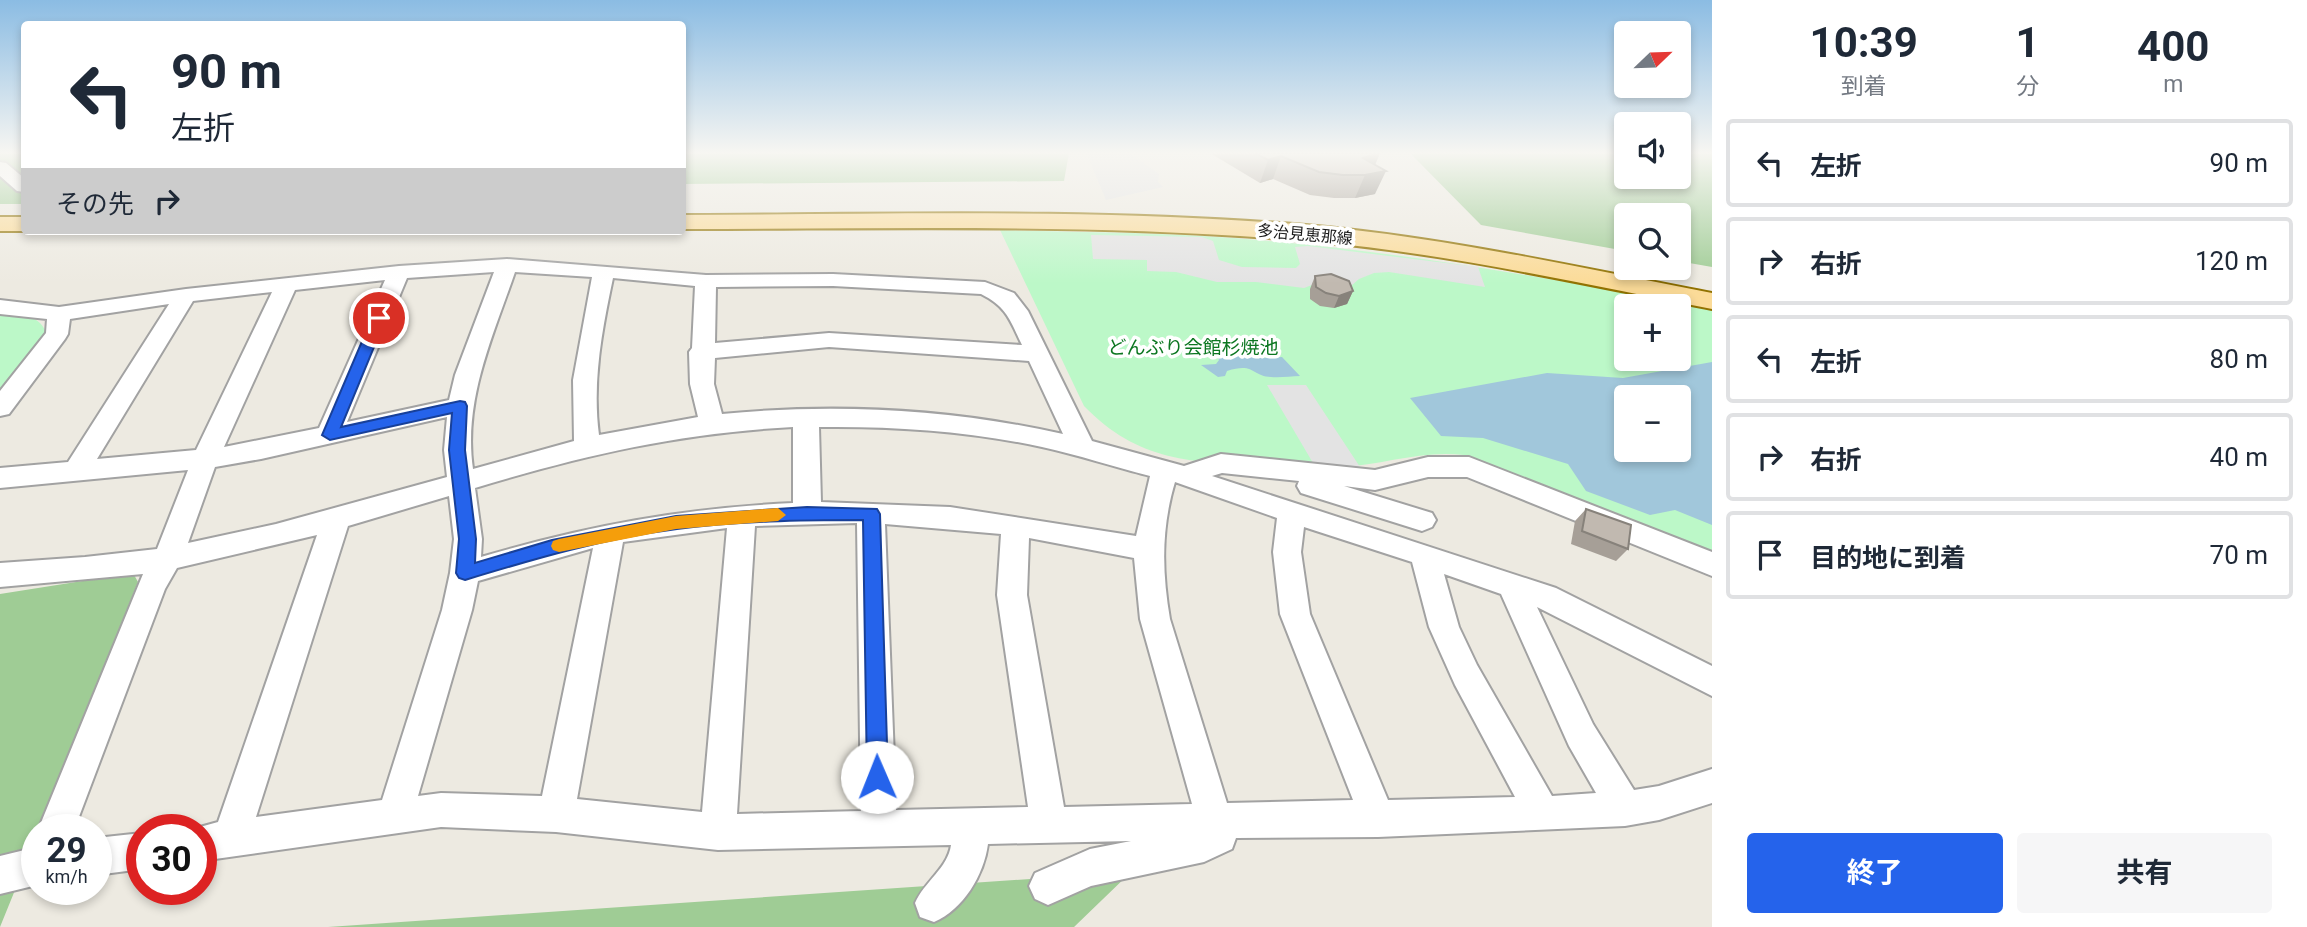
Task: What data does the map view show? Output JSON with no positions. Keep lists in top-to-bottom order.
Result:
{
  "streets": {
    "main road": ["多治見恵那線"]
  },
  "parks": ["どんぶり会館杉焼池"],
  "north": "top right",
  "page": {
    "eta": [
      "10:39",
      "到着",
      "1",
      "分",
      "400",
      "m"
    ],
    "map_buttons": ["+", "−"],
    "turn": ["90 m", "左折"],
    "list": [
      {
        "name": "左折",
        "value": "90 m"
      },
      {
        "name": "右折",
        "value": "120 m"
      },
      {
        "name": "左折",
        "value": "80 m"
      },
      {
        "name": "右折",
        "value": "40 m"
      },
      {
        "name": "目的地に到着",
        "value": "70 m"
      }
    ],
    "then": "その先",
    "speed": "29 km/h",
    "limit": "30",
    "buttons": ["終了", "共有"]
  }
}
